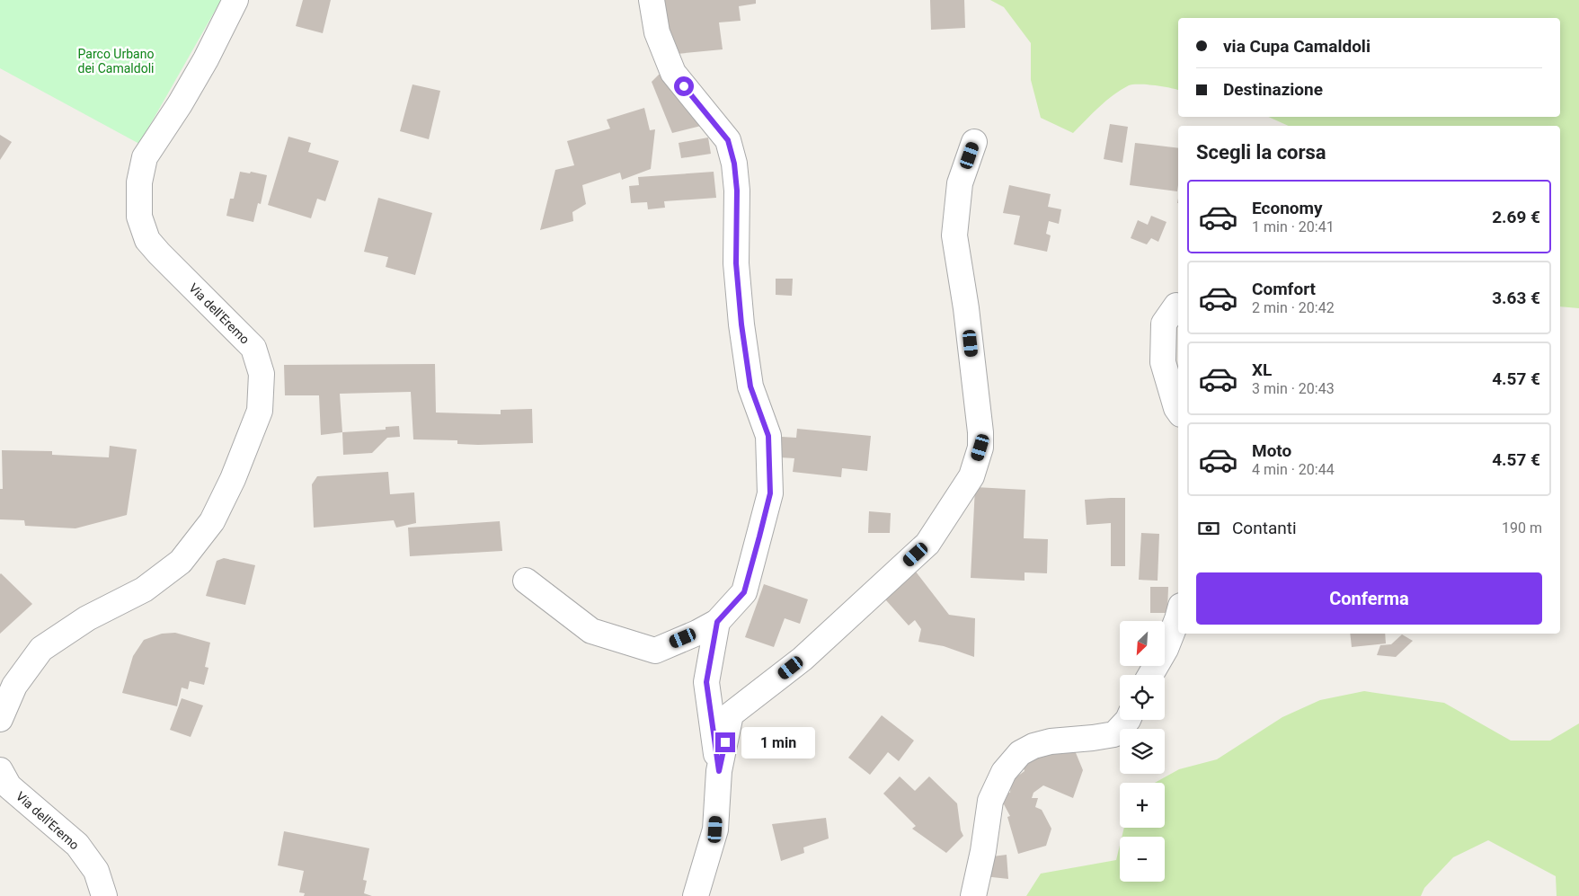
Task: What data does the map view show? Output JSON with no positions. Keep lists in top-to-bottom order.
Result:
{
  "streets": {
    "street": ["Via dell'Eremo"]
  },
  "parks": ["Parco Urbano dei Camaldoli"],
  "north": "bottom left",
  "page": {
    "banner": ["via Cupa Camaldoli", "Destinazione"],
    "heading": "Scegli la corsa",
    "list": [
      {
        "name": "Economy",
        "note": "1 min · 20:41",
        "value": "2.69 €"
      },
      {
        "name": "Comfort",
        "note": "2 min · 20:42",
        "value": "3.63 €"
      },
      {
        "name": "XL",
        "note": "3 min · 20:43",
        "value": "4.57 €"
      },
      {
        "name": "Moto",
        "note": "4 min · 20:44",
        "value": "4.57 €"
      }
    ],
    "pay": ["Contanti", "190 m"],
    "buttons": "Conferma",
    "map_buttons": ["+", "−"],
    "bubble": "1 min"
  }
}
